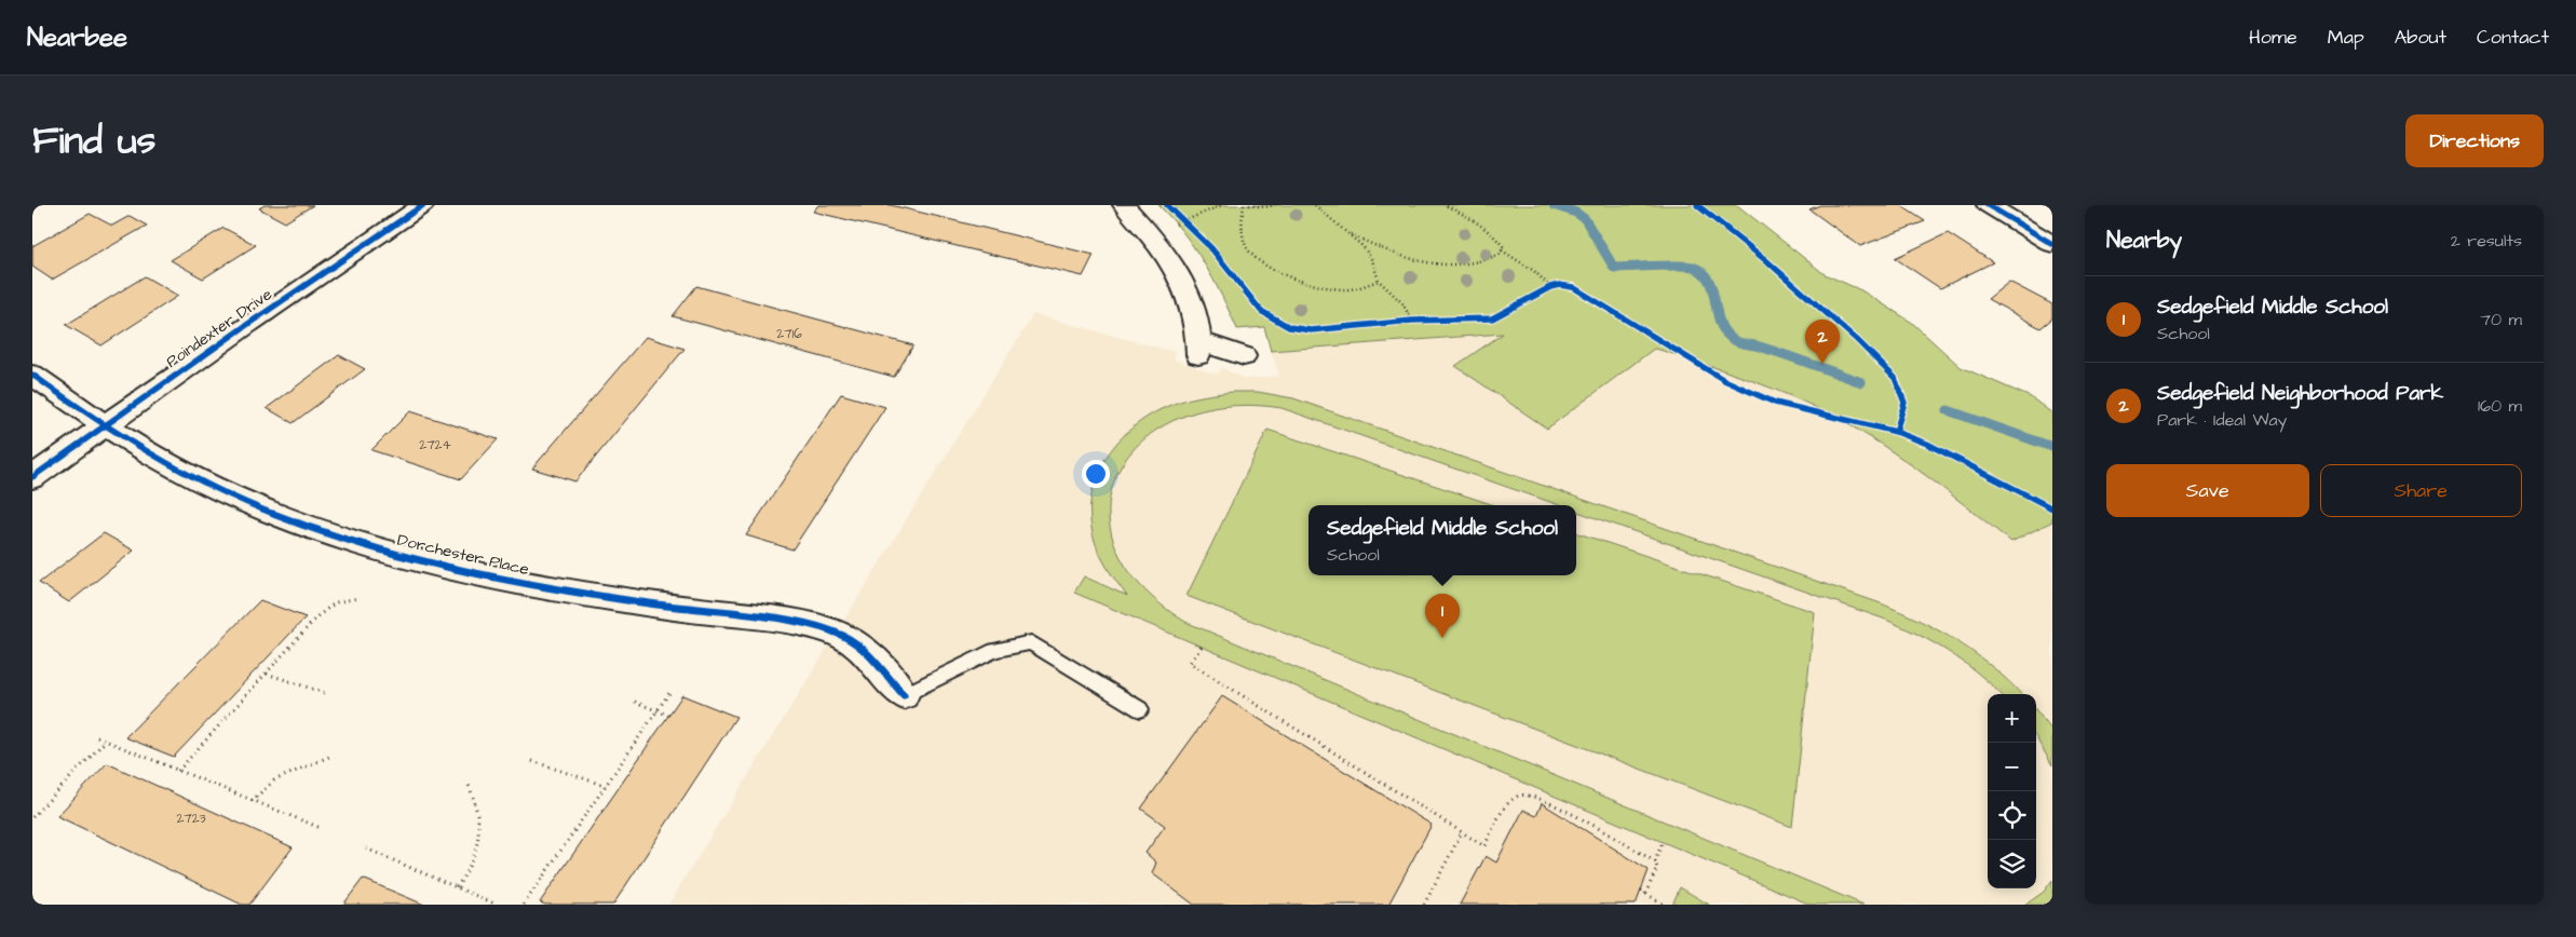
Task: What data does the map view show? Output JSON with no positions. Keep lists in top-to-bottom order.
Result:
{
  "streets": {
    "street": ["Poindexter Drive", "Dorchester Place"]
  },
  "crossings": [
    ["Poindexter Drive", "Dorchester Place"]
  ],
  "house_numbers": ["2716", "2724", "2723"],
  "page": {
    "header": "Nearbee",
    "nav": [
      "Home",
      "Map",
      "About",
      "Contact"
    ],
    "title": "Find us",
    "buttons": [
      "Directions",
      ["Save", "Share"]
    ],
    "heading": ["Nearby", "2 results"],
    "list": [
      {
        "mark": "1",
        "name": "Sedgefield Middle School",
        "note": "School",
        "value": "70 m"
      },
      {
        "mark": "2",
        "name": "Sedgefield Neighborhood Park",
        "note": "Park · Ideal Way",
        "value": "160 m"
      }
    ],
    "pins": ["2", "1"],
    "popup": ["Sedgefield Middle School", "School"],
    "map_buttons": ["+", "−"]
  }
}
